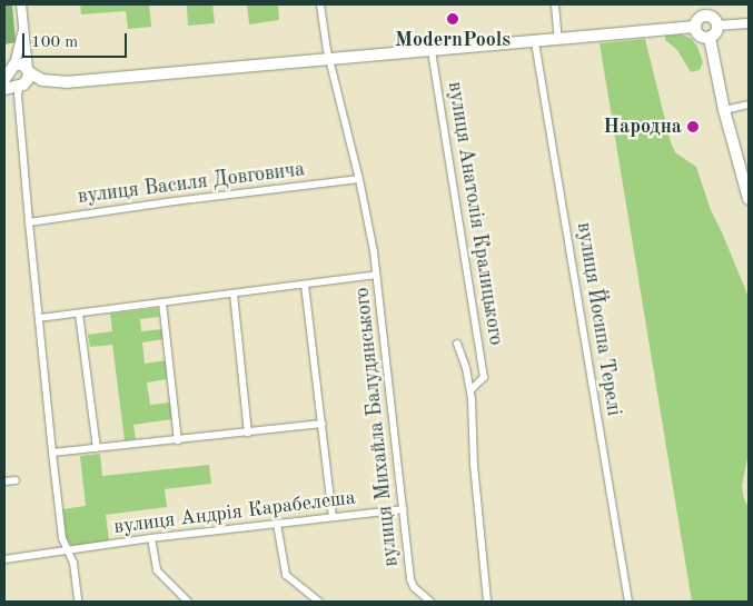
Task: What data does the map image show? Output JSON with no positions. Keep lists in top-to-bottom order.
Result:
{
  "streets": {
    "street": [
      "вулиця Василя Довговича",
      "вулиця Анатолія Кралицького",
      "вулиця Йосипа Терелі",
      "вулиця Михайла Балудянського",
      "вулиця Андрія Карабелеша"
    ]
  },
  "crossings": [
    ["вулиця Василя Довговича", "вулиця Михайла Балудянського"],
    ["вулиця Михайла Балудянського", "вулиця Андрія Карабелеша"]
  ],
  "places": ["ModernPools", "Народна"],
  "scale_bar": "100 m"
}
